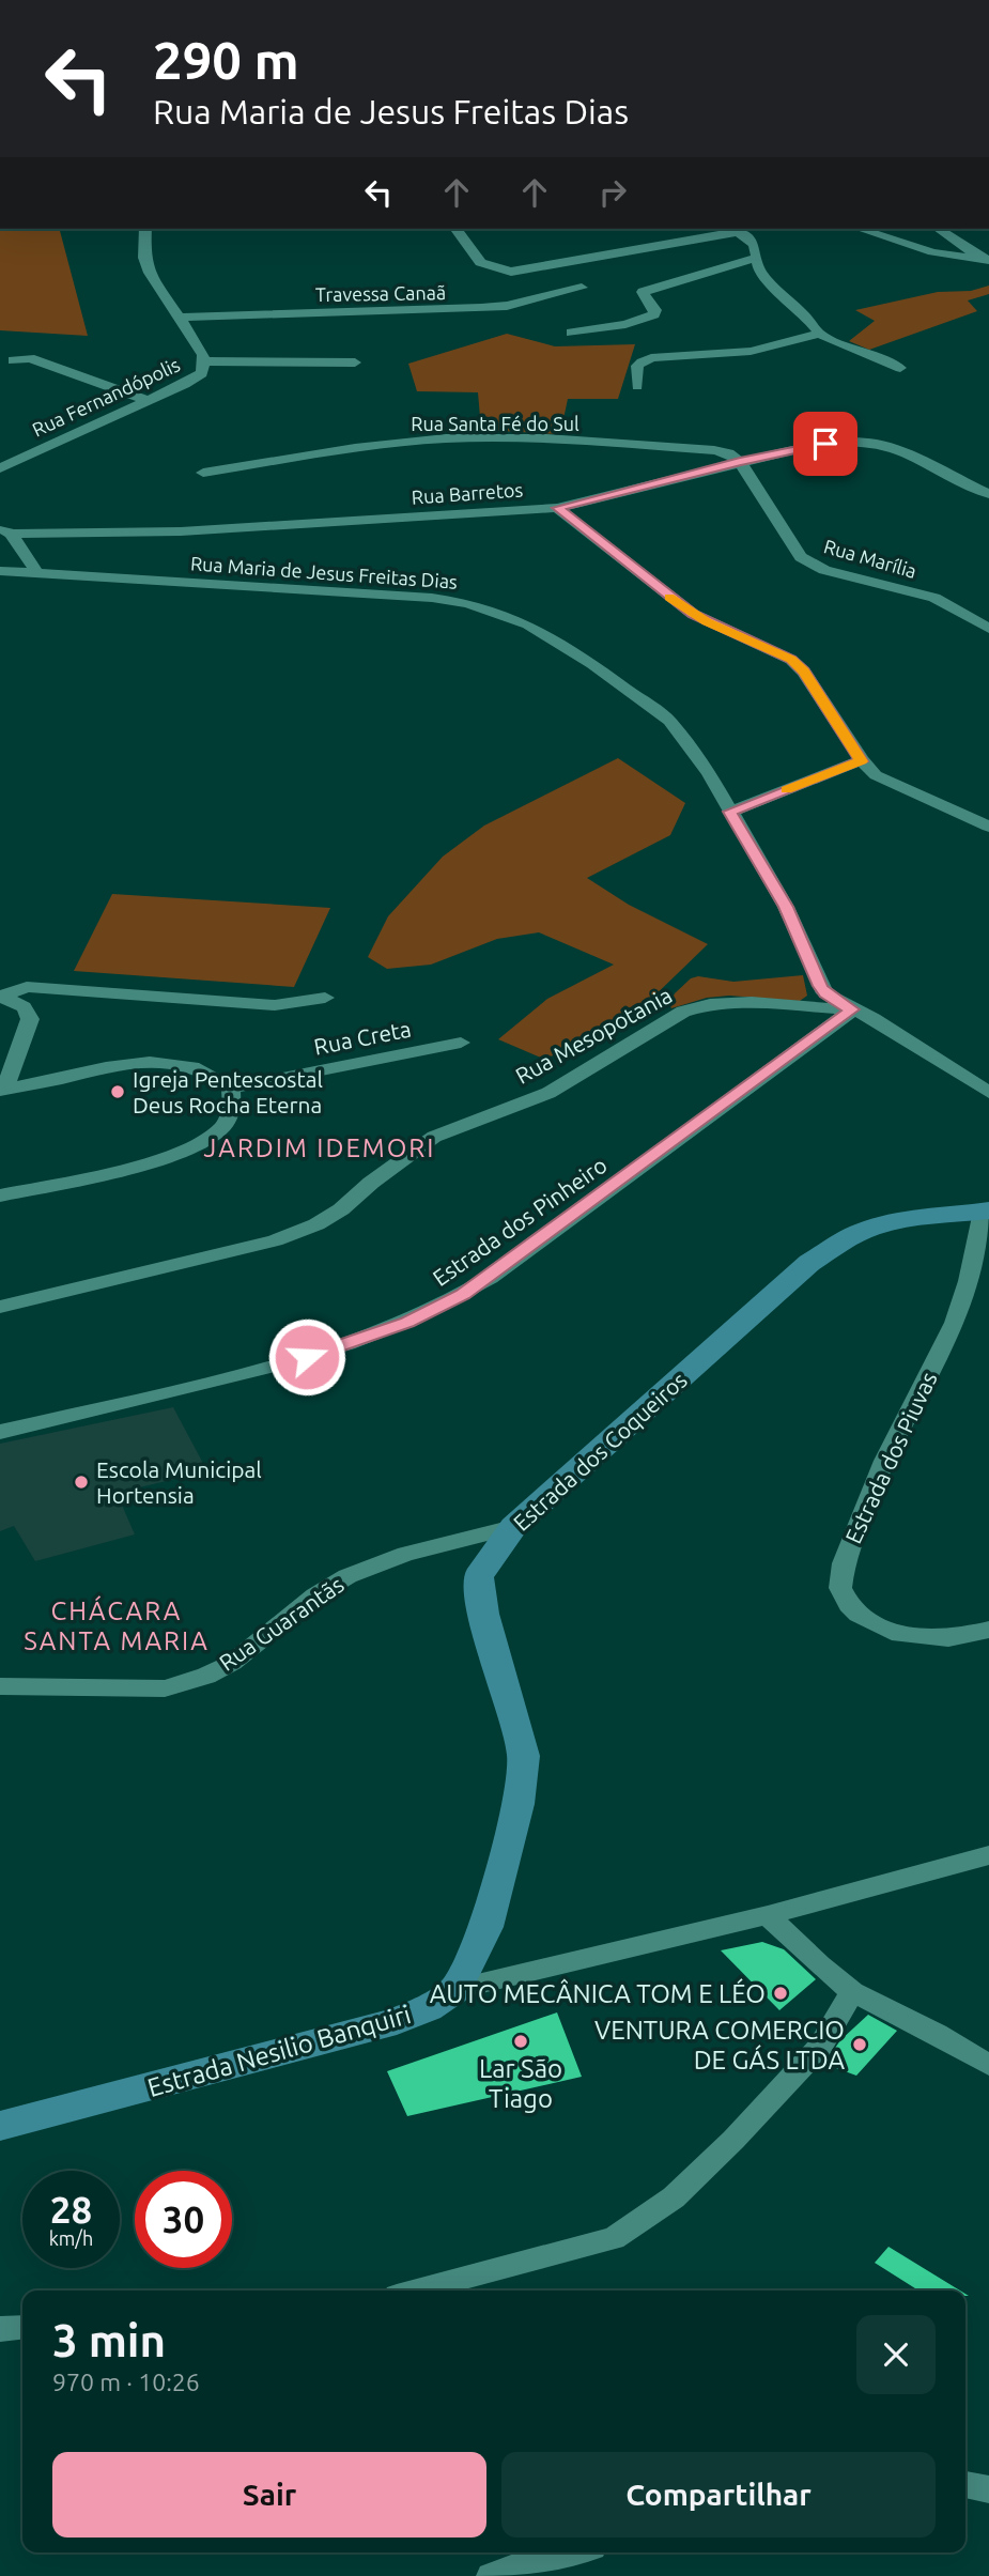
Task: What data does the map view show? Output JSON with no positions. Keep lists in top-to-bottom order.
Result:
{
  "streets": {
    "street": [
      "Travessa Canaã",
      "Rua Fernandópolis",
      "Rua Santa Fé do Sul",
      "Rua Barretos",
      "Rua Marília",
      "Rua Maria de Jesus Freitas Dias",
      "Rua Mesopotania",
      "Rua Creta",
      "Estrada dos Pinheiro",
      "Estrada dos Coqueiros",
      "Estrada dos Piuvas",
      "Rua Guarantãs",
      "Estrada Nesilio Banquiri"
    ]
  },
  "crossings": [
    ["Travessa Canaã", "Rua Fernandópolis"],
    ["Rua Santa Fé do Sul", "Rua Marília"],
    ["Rua Maria de Jesus Freitas Dias", "Rua Mesopotania"],
    ["Rua Maria de Jesus Freitas Dias", "Estrada dos Pinheiro"],
    ["Rua Mesopotania", "Estrada dos Pinheiro"],
    ["Estrada dos Coqueiros", "Estrada dos Piuvas"],
    ["Estrada dos Coqueiros", "Rua Guarantãs"],
    ["Estrada dos Coqueiros", "Estrada Nesilio Banquiri"]
  ],
  "districts": ["JARDIM IDEMORI", "CHÁCARA SANTA MARIA"],
  "places": [
    "Igreja Pentescostal Deus Rocha Eterna",
    "Escola Municipal Hortensia",
    "AUTO MECÂNICA TOM E LÉO",
    "Lar São Tiago",
    "VENTURA COMERCIO DE GÁS LTDA"
  ],
  "page": {
    "turn": ["290 m", "Rua Maria de Jesus Freitas Dias"],
    "speed": "28 km/h",
    "limit": "30",
    "heading": ["3 min", "970 m · 10:26"],
    "buttons": ["Sair", "Compartilhar"]
  }
}
